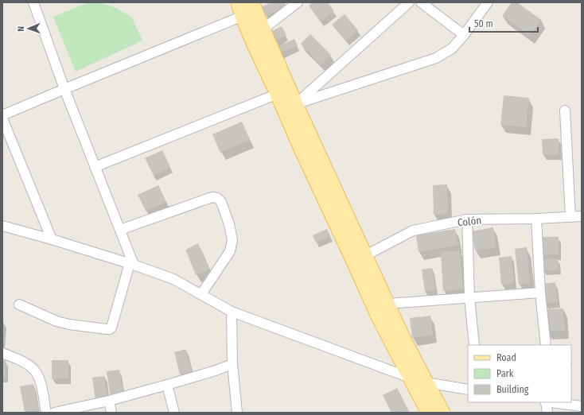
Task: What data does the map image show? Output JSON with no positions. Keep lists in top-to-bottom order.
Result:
{
  "streets": {
    "street": ["Colón"]
  },
  "legend": ["Road", "Park", "Building"],
  "scale_bar": "50 m",
  "north": "left"
}
